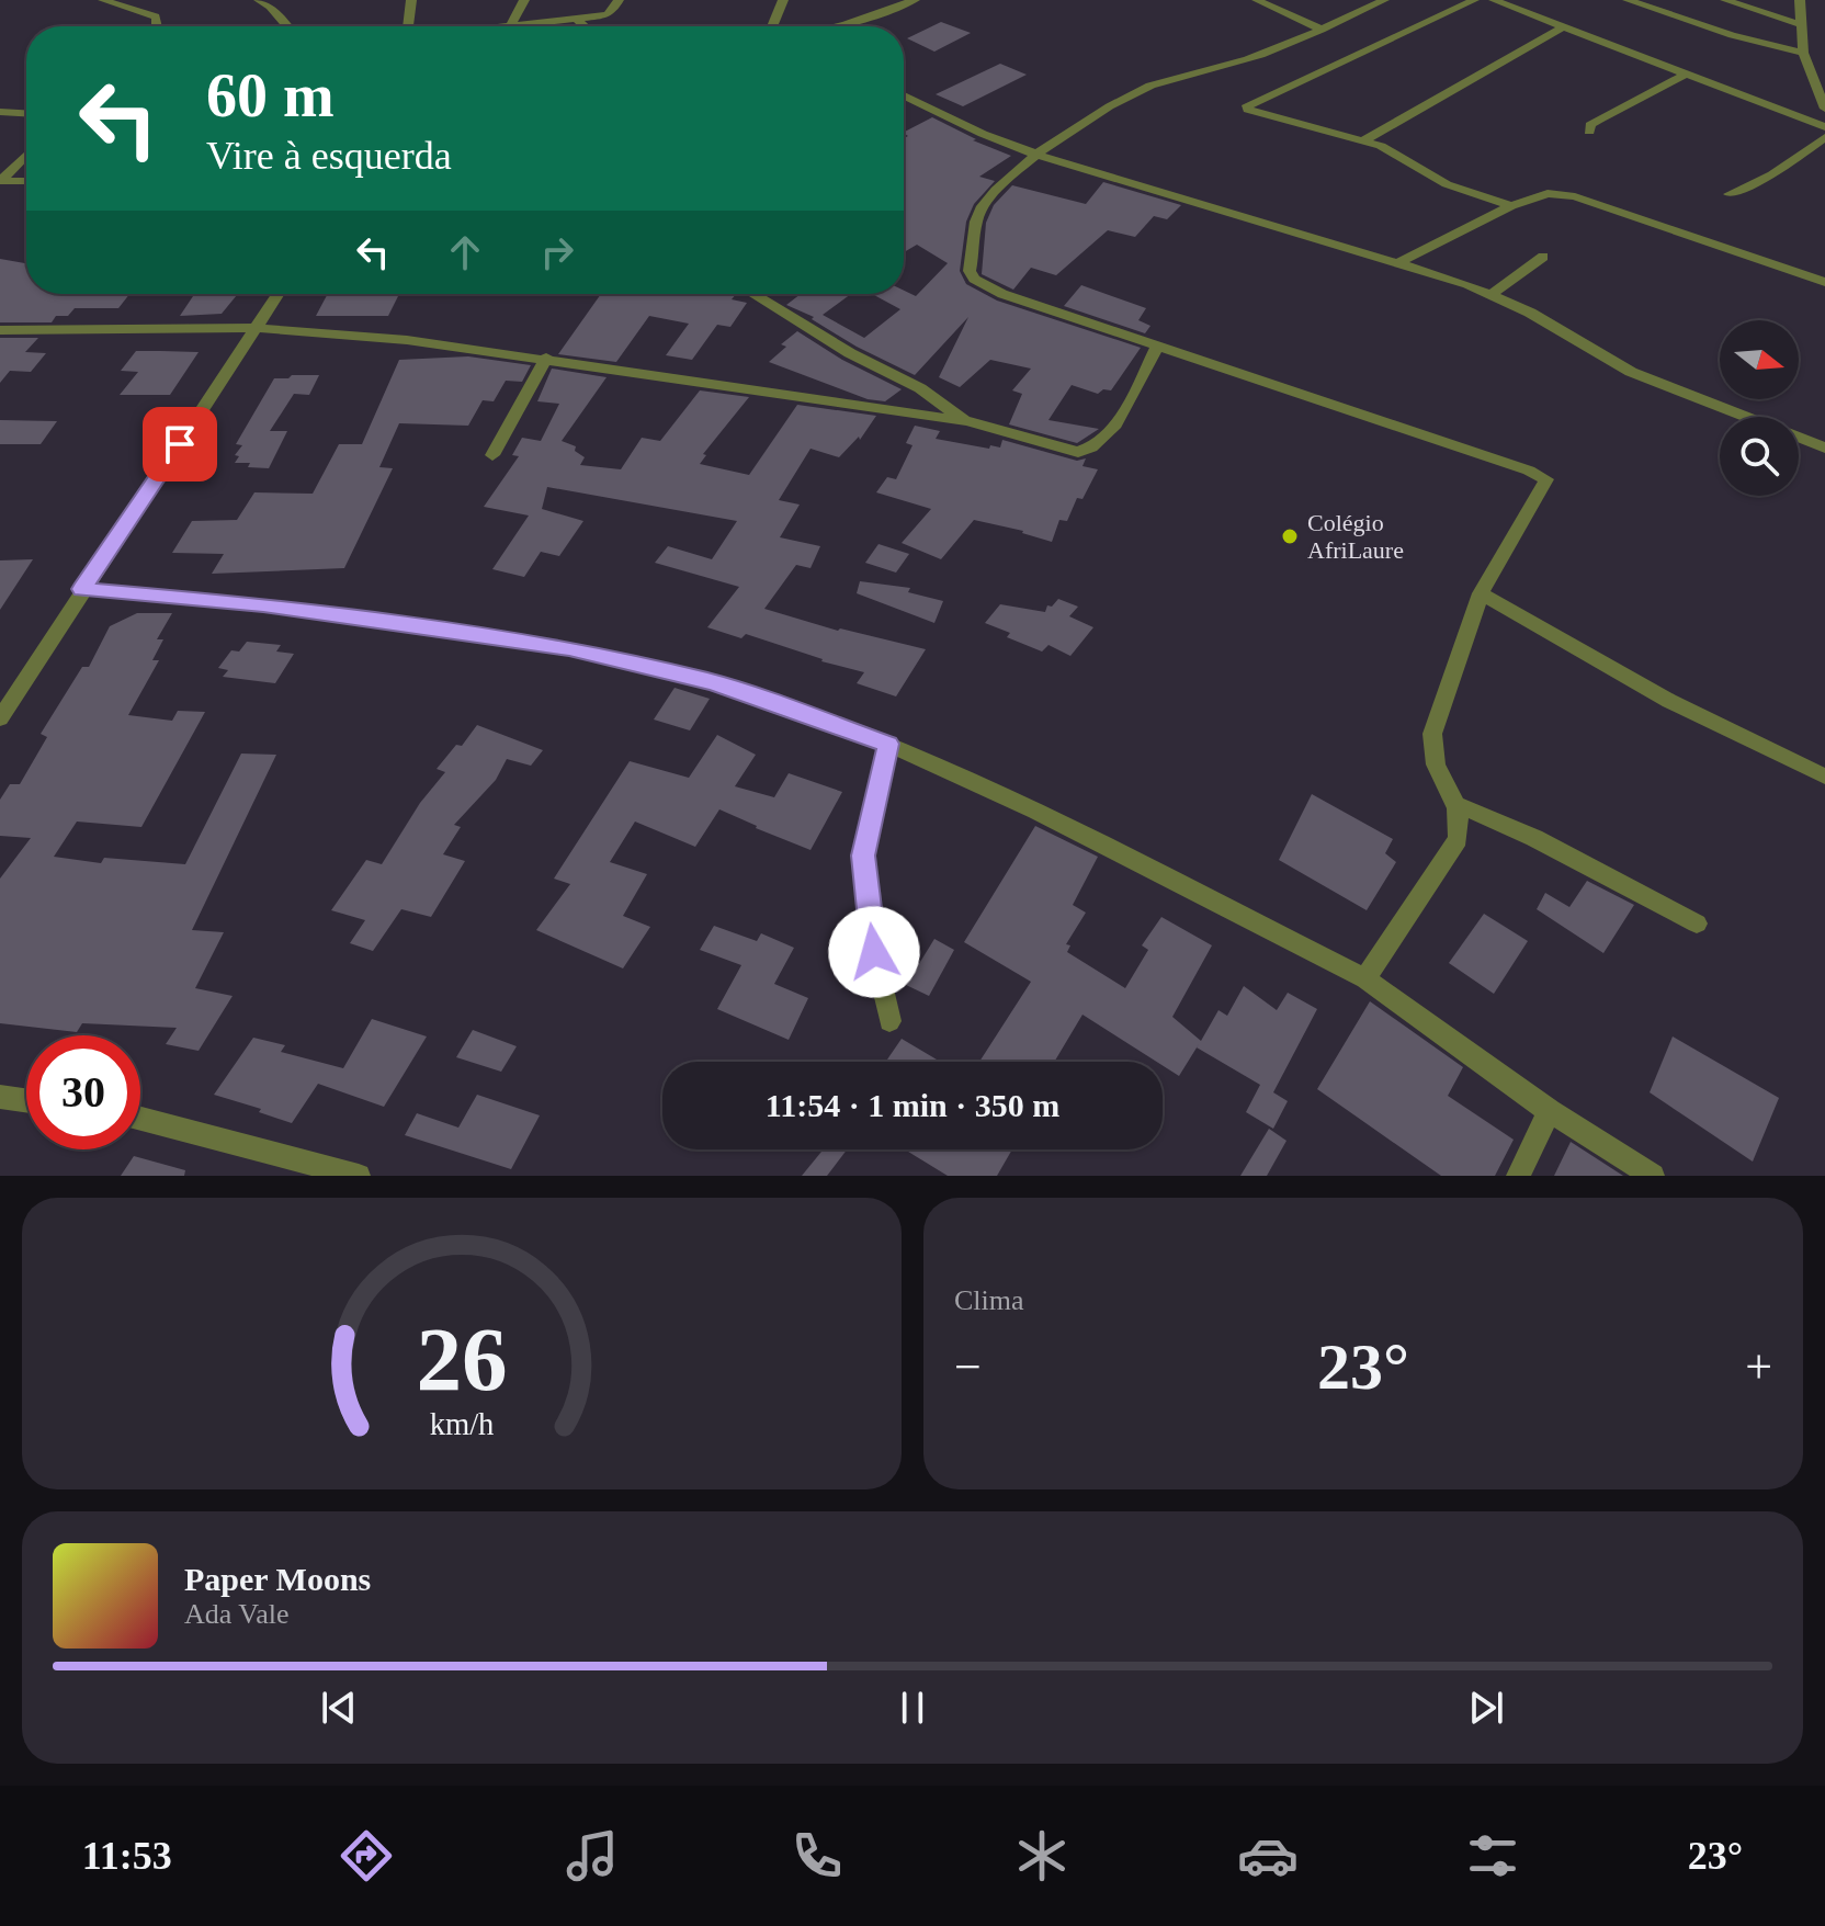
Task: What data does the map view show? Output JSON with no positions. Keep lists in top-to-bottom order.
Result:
{
  "places": ["Colégio AfriLaure"],
  "north": "right",
  "page": {
    "turn": ["60 m", "Vire à esquerda"],
    "limit": "30",
    "trip": "11:54 · 1 min · 350 m",
    "tile": "Clima",
    "heat": ["−", "23°", "+"],
    "song": ["Paper Moons", "Ada Vale"],
    "tabs": ["11:53", "23°"],
    "gauge": ["26", "km/h"]
  }
}
